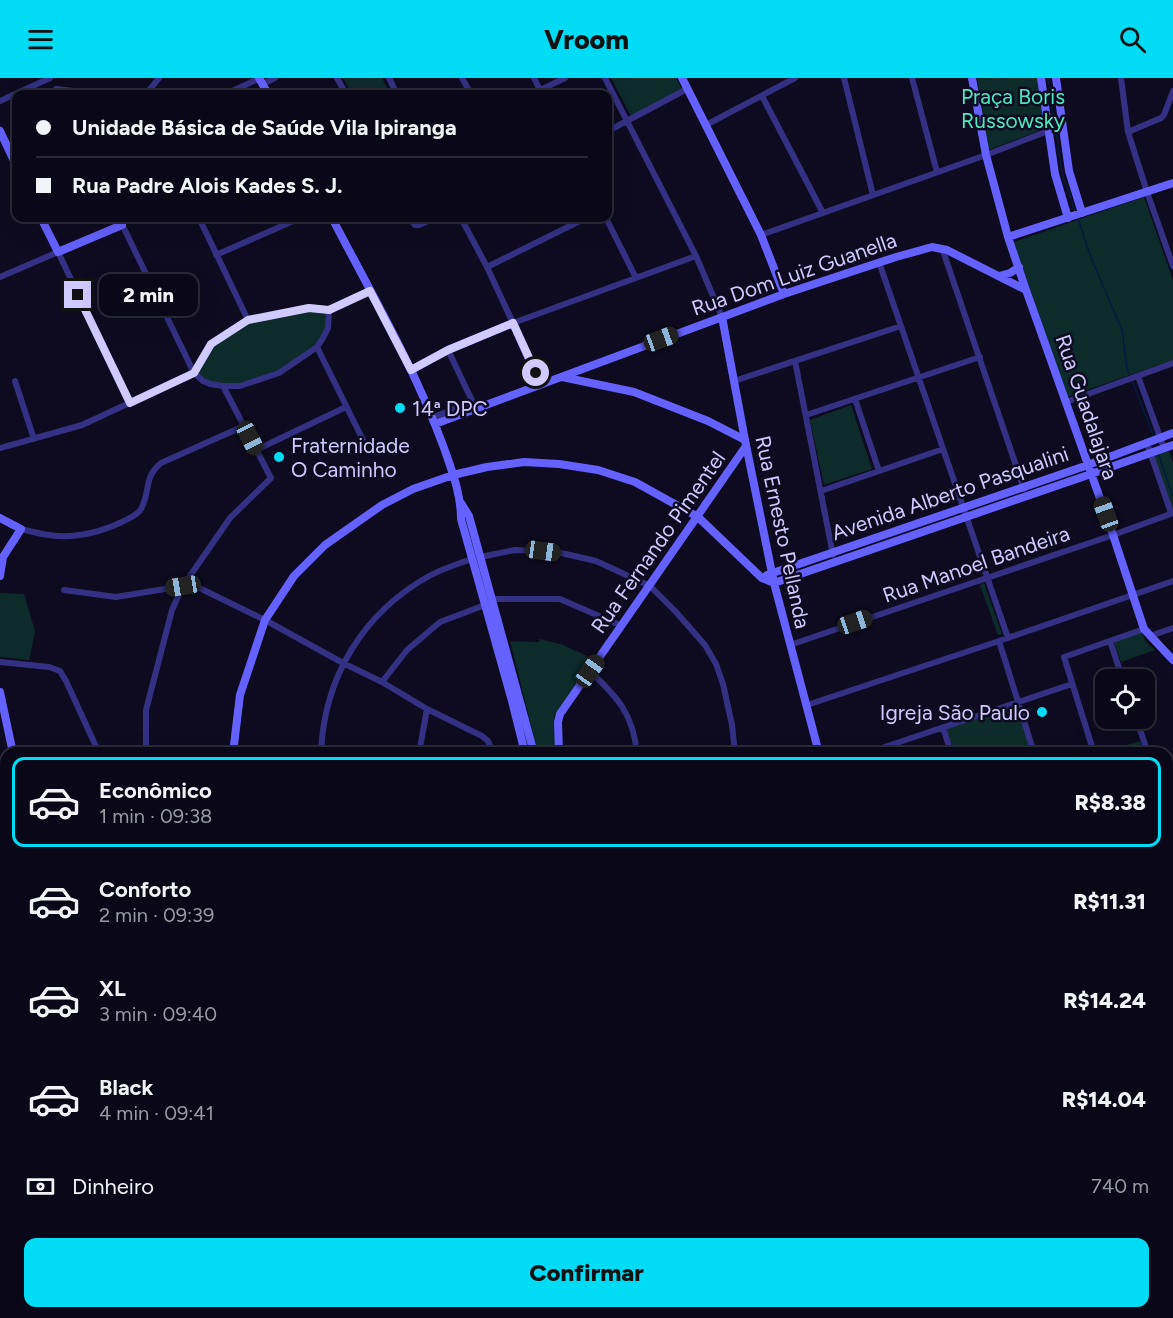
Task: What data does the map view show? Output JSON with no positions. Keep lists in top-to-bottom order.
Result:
{
  "streets": {
    "street": [
      "Rua Dom Luiz Guanella",
      "Rua Guadalajara",
      "Avenida Alberto Pasqualini",
      "Rua Ernesto Pellanda",
      "Rua Fernando Pimentel",
      "Rua Manoel Bandeira"
    ]
  },
  "crossings": [
    ["Rua Dom Luiz Guanella", "Rua Ernesto Pellanda"],
    ["Rua Guadalajara", "Avenida Alberto Pasqualini"],
    ["Rua Guadalajara", "Rua Manoel Bandeira"],
    ["Avenida Alberto Pasqualini", "Rua Ernesto Pellanda"],
    ["Rua Ernesto Pellanda", "Rua Fernando Pimentel"],
    ["Rua Ernesto Pellanda", "Rua Manoel Bandeira"]
  ],
  "parks": ["Praça Boris Russowsky"],
  "places": ["14ª DPC", "Fraternidade O Caminho", "Igreja São Paulo"],
  "page": {
    "header": "Vroom",
    "banner": ["Unidade Básica de Saúde Vila Ipiranga", "Rua Padre Alois Kades S. J."],
    "bubble": "2 min",
    "list": [
      {
        "name": "Econômico",
        "note": "1 min · 09:38",
        "value": "R$8.38"
      },
      {
        "name": "Conforto",
        "note": "2 min · 09:39",
        "value": "R$11.31"
      },
      {
        "name": "XL",
        "note": "3 min · 09:40",
        "value": "R$14.24"
      },
      {
        "name": "Black",
        "note": "4 min · 09:41",
        "value": "R$14.04"
      }
    ],
    "pay": ["Dinheiro", "740 m"],
    "buttons": "Confirmar"
  }
}
